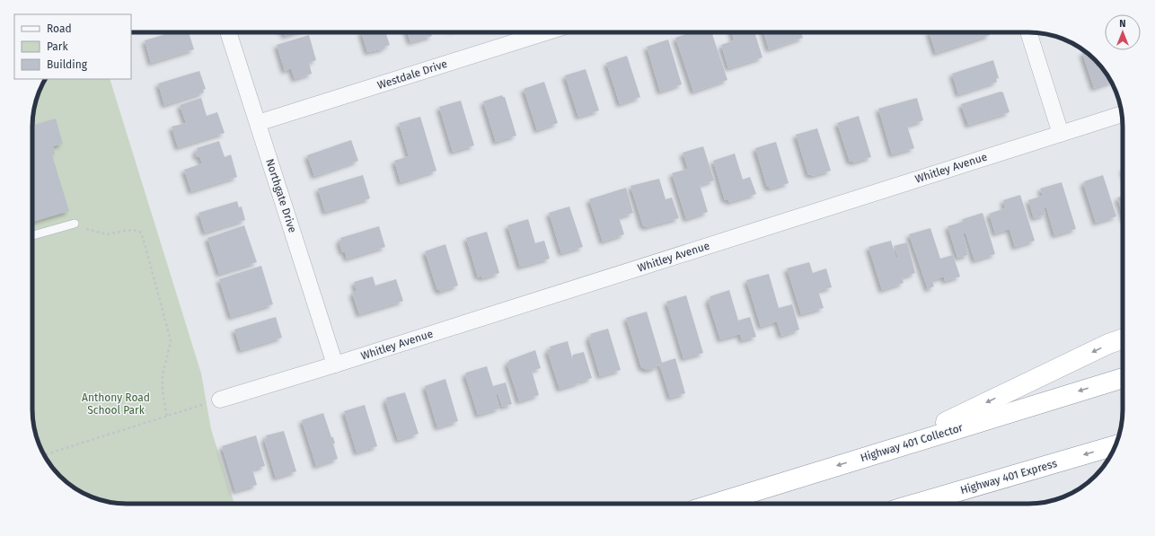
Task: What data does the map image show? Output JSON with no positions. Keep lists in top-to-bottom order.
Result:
{
  "streets": {
    "highway": ["Highway 401 Collector", "Highway 401 Express"],
    "street": ["Westdale Drive", "Whitley Avenue", "Northgate Drive"]
  },
  "crossings": [
    ["Westdale Drive", "Northgate Drive"],
    ["Whitley Avenue", "Northgate Drive"]
  ],
  "parks": ["Anthony Road School Park"],
  "legend": ["Road", "Park", "Building"],
  "north": "top"
}
